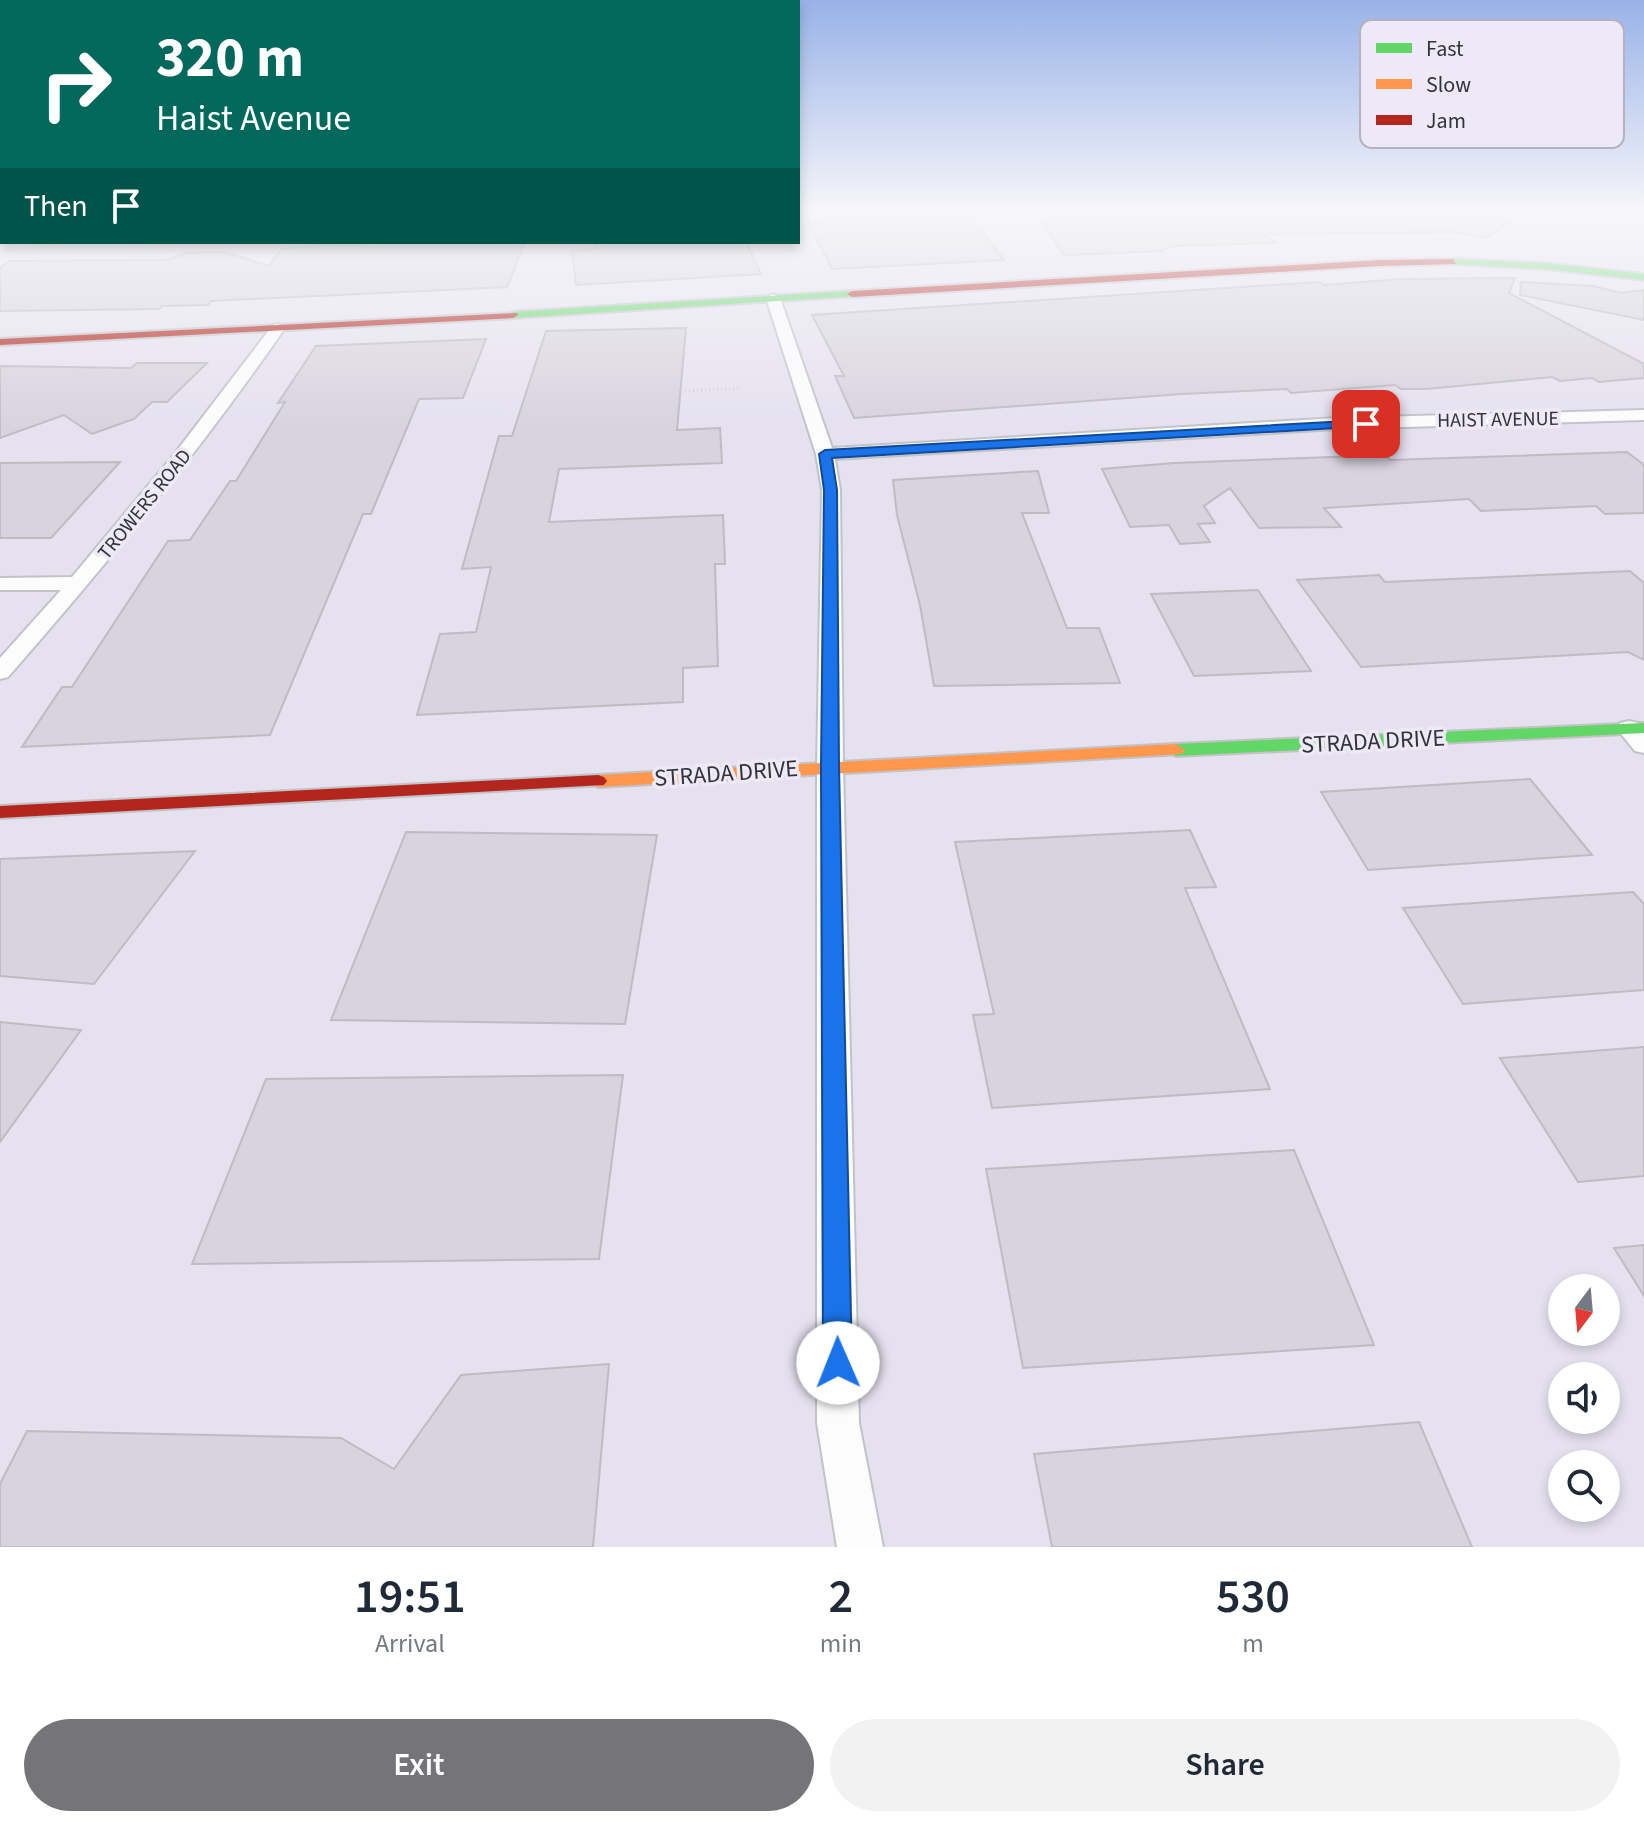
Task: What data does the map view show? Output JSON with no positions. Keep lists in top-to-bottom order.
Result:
{
  "streets": {
    "street": ["HAIST AVENUE", "TROWERS ROAD", "STRADA DRIVE"]
  },
  "legend": ["Fast", "Slow", "Jam"],
  "north": "bottom",
  "page": {
    "turn": ["320 m", "Haist Avenue"],
    "then": "Then",
    "eta": [
      "19:51",
      "Arrival",
      "2",
      "min",
      "530",
      "m"
    ],
    "buttons": ["Exit", "Share"]
  }
}
